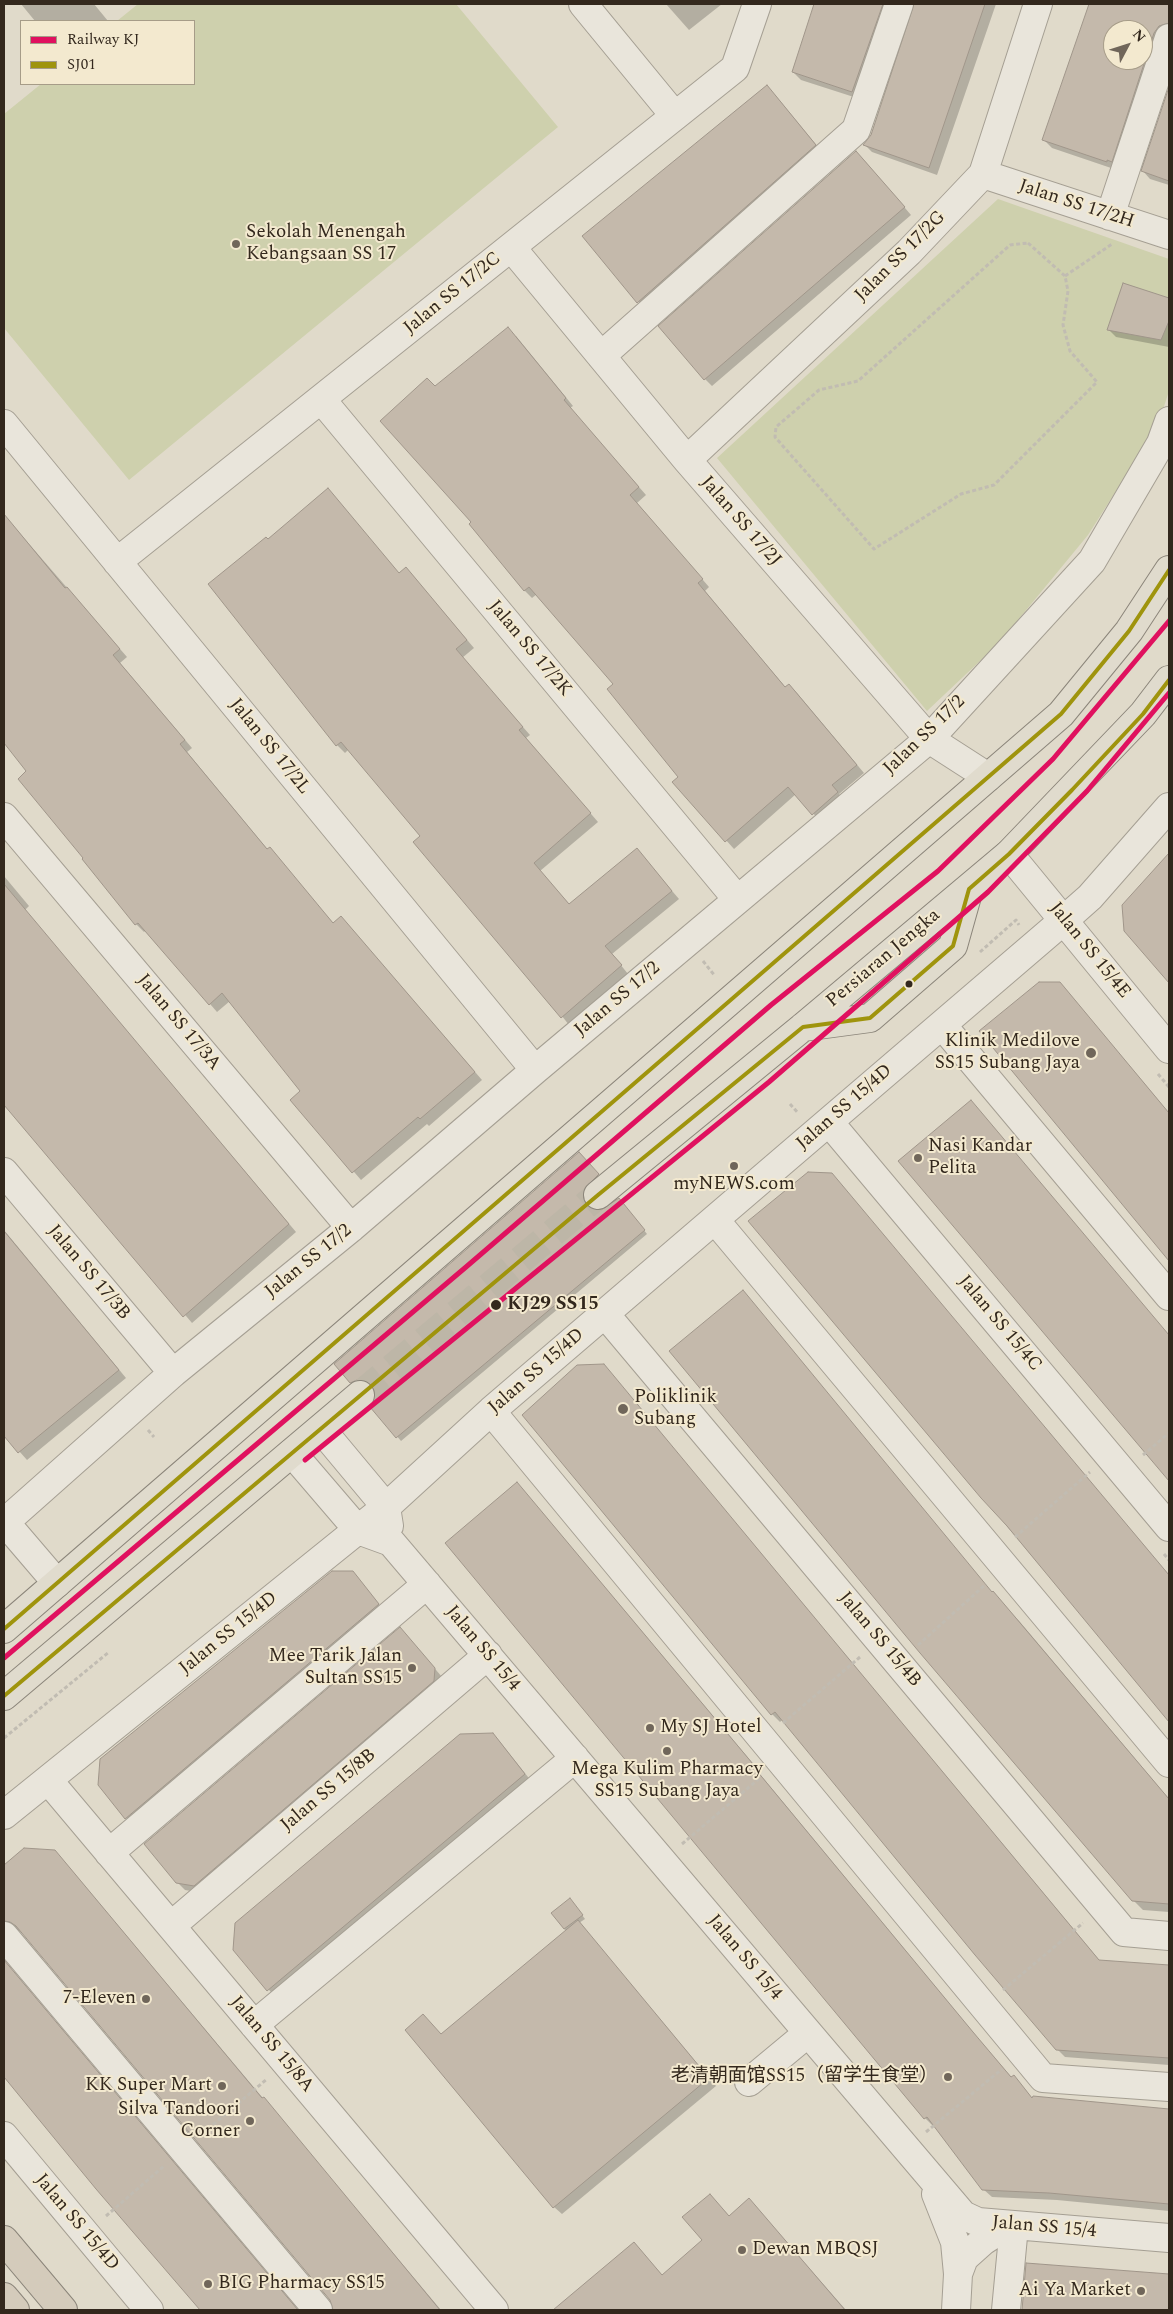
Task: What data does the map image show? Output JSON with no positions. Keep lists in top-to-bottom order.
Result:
{
  "streets": {
    "main road": ["Persiaran Jengka"],
    "street": [
      "Jalan SS 17/2H",
      "Jalan SS 17/2G",
      "Jalan SS 17/2C",
      "Jalan SS 17/2J",
      "Jalan SS 17/2K",
      "Jalan SS 17/2",
      "Jalan SS 17/2L",
      "Jalan SS 15/4E",
      "Jalan SS 17/3A",
      "Jalan SS 15/4D",
      "Jalan SS 17/3B",
      "Jalan SS 15/4C",
      "Jalan SS 15/4B",
      "Jalan SS 15/4",
      "Jalan SS 15/8B",
      "Jalan SS 15/8A"
    ]
  },
  "crossings": [
    ["Jalan SS 17/2H", "Jalan SS 17/2G"],
    ["Jalan SS 17/2G", "Jalan SS 17/2J"],
    ["Jalan SS 17/2C", "Jalan SS 17/2J"],
    ["Jalan SS 17/2C", "Jalan SS 17/2K"],
    ["Jalan SS 17/2C", "Jalan SS 17/2L"],
    ["Jalan SS 17/2J", "Jalan SS 17/2"],
    ["Jalan SS 17/2K", "Jalan SS 17/2"],
    ["Jalan SS 17/2", "Jalan SS 17/2L"],
    ["Jalan SS 17/2", "Jalan SS 17/3A"],
    ["Jalan SS 17/2", "Jalan SS 17/3B"],
    ["Jalan SS 15/4E", "Persiaran Jengka"],
    ["Jalan SS 15/4E", "Jalan SS 15/4D"],
    ["Jalan SS 15/4D", "Jalan SS 15/4C"],
    ["Jalan SS 15/4D", "Jalan SS 15/4B"],
    ["Jalan SS 15/4D", "Jalan SS 15/4"],
    ["Jalan SS 15/4D", "Jalan SS 15/8A"],
    ["Jalan SS 15/4", "Jalan SS 15/8B"],
    ["Jalan SS 15/8B", "Jalan SS 15/8A"]
  ],
  "places": [
    "Sekolah Menengah Kebangsaan SS 17",
    "Klinik Medilove SS15 Subang Jaya",
    "Nasi Kandar Pelita",
    "myNEWS.com",
    "KJ29 SS15",
    "Poliklinik Subang",
    "Mee Tarik Jalan Sultan SS15",
    "My SJ Hotel",
    "Mega Kulim Pharmacy SS15 Subang Jaya",
    "7-Eleven",
    "老清朝面馆SS15（留学生食堂）",
    "KK Super Mart",
    "Silva Tandoori Corner",
    "Dewan MBQSJ",
    "BIG Pharmacy SS15",
    "Ai Ya Market"
  ],
  "lines": ["transit line SJ01", "rail line KJ"],
  "legend": ["Railway KJ", "SJ01"],
  "north": "top right"
}
